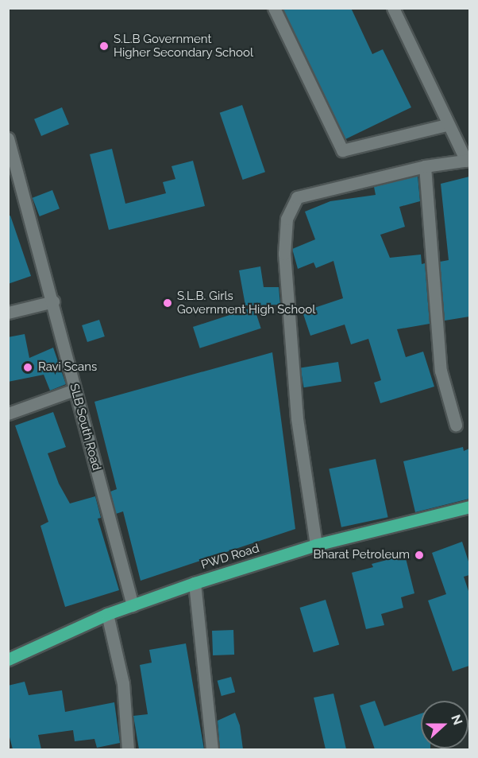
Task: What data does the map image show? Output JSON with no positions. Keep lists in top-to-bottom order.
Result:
{
  "streets": {
    "main road": ["PWD Road"],
    "street": ["SLB South Road"]
  },
  "crossings": [
    ["SLB South Road", "PWD Road"]
  ],
  "places": [
    "S.L.B Government Higher Secondary School",
    "S.L.B. Girls Government High School",
    "Ravi Scans",
    "Bharat Petroleum"
  ],
  "north": "right"
}
